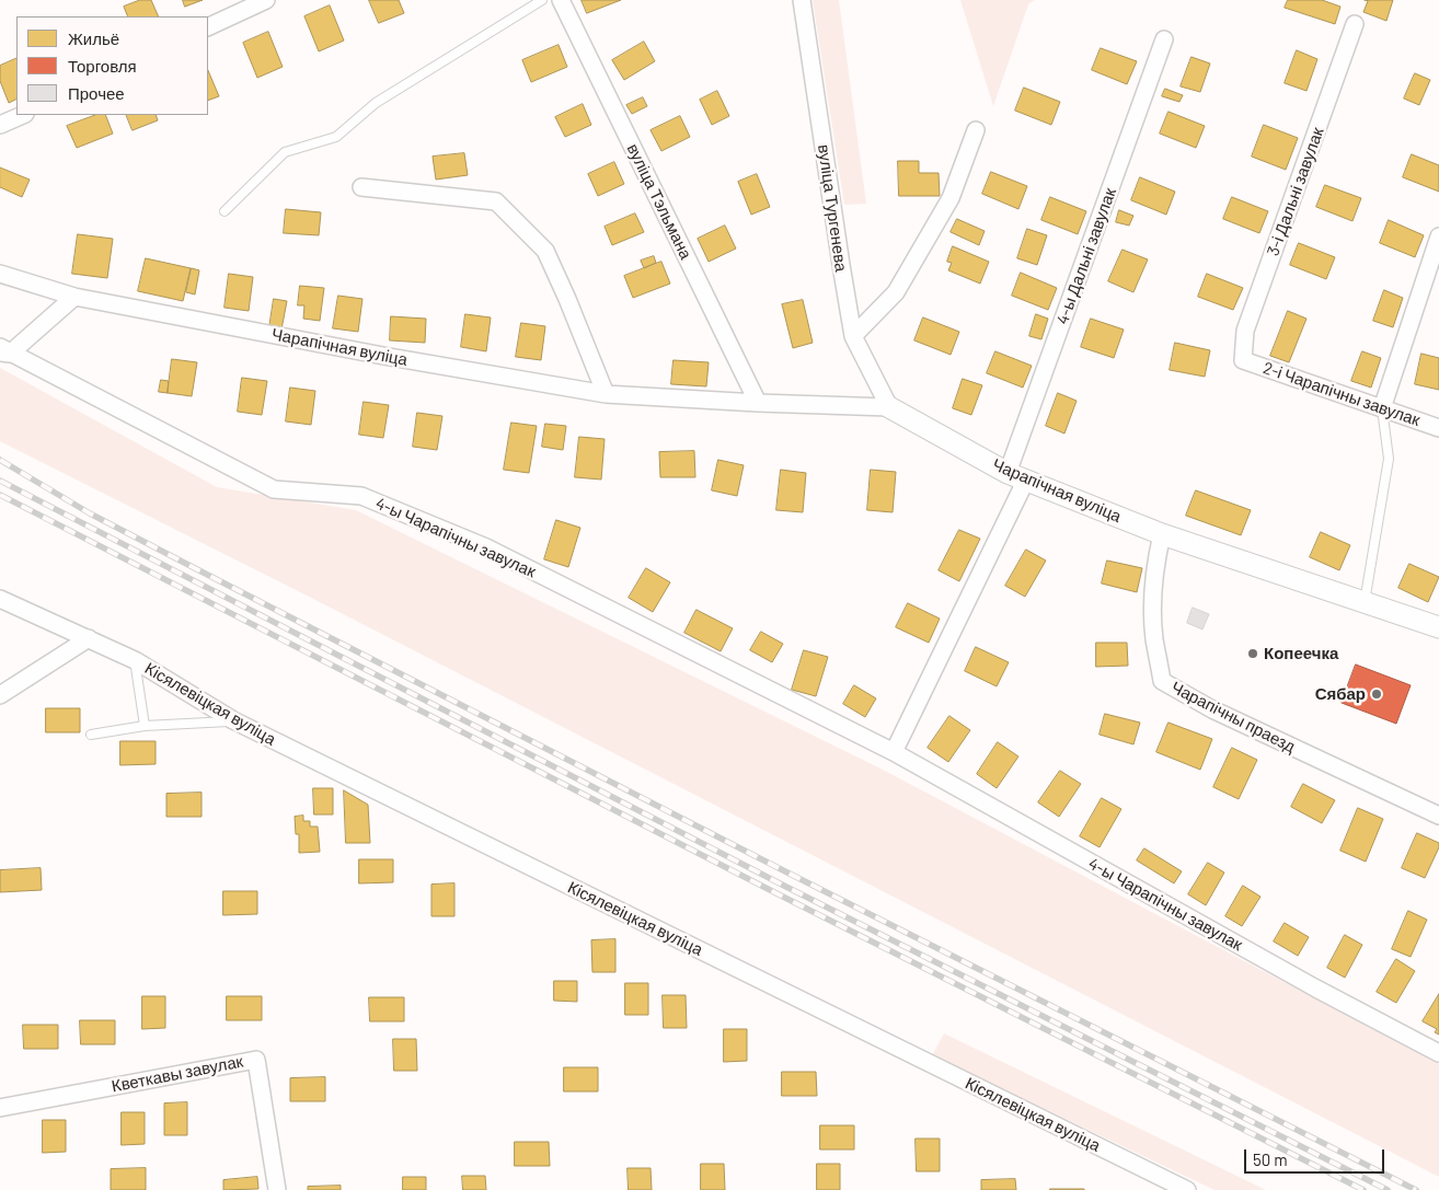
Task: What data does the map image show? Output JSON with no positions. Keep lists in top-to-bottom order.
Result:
{
  "streets": {
    "street": [
      "3-і Дальні завулак",
      "вуліца Тэльмана",
      "вуліца Тургенева",
      "4-ы Дальні завулак",
      "Чарапічная вуліца",
      "2-і Чарапічны завулак",
      "4-ы Чарапічны завулак",
      "Кісялевіцкая вуліца",
      "Чарапічны праезд",
      "Кветкавы завулак"
    ]
  },
  "crossings": [
    ["3-і Дальні завулак", "2-і Чарапічны завулак"],
    ["вуліца Тэльмана", "Чарапічная вуліца"],
    ["вуліца Тургенева", "Чарапічная вуліца"],
    ["4-ы Дальні завулак", "Чарапічная вуліца"],
    ["Чарапічная вуліца", "Чарапічны праезд"]
  ],
  "places": ["Копеечка", "Сябар"],
  "legend": ["Жильё", "Торговля", "Прочее"],
  "scale_bar": "50 m"
}
